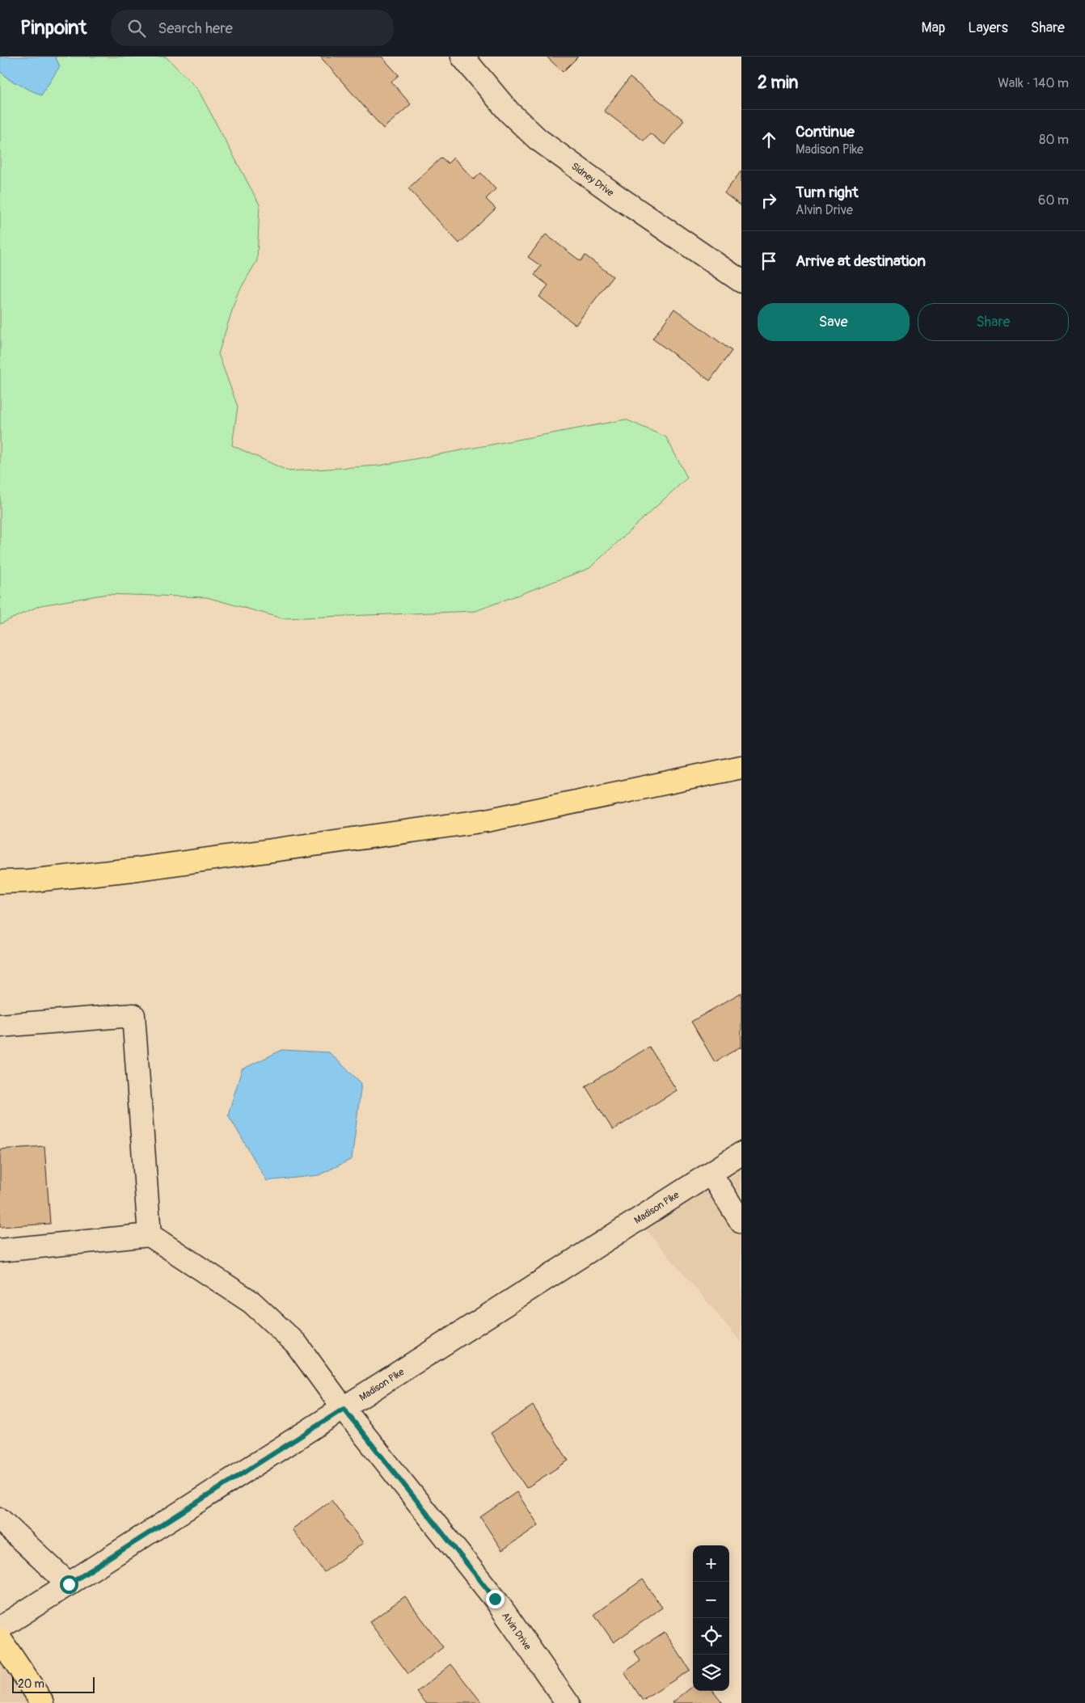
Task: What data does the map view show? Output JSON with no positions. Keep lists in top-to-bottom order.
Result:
{
  "streets": {
    "street": ["Sidney Drive", "Madison Pike", "Alvin Drive"]
  },
  "crossings": [
    ["Madison Pike", "Alvin Drive"]
  ],
  "scale_bar": "20 m",
  "page": {
    "header": "Pinpoint",
    "search": "Search here",
    "nav": ["Map", "Layers", "Share"],
    "heading": ["2 min", "Walk · 140 m"],
    "list": [
      ["Continue", "Madison Pike", "80 m"],
      ["Turn right", "Alvin Drive", "60 m"],
      "Arrive at destination"
    ],
    "buttons": ["Save", "Share"],
    "map_buttons": ["+", "−"],
    "scale": "20 m"
  }
}
